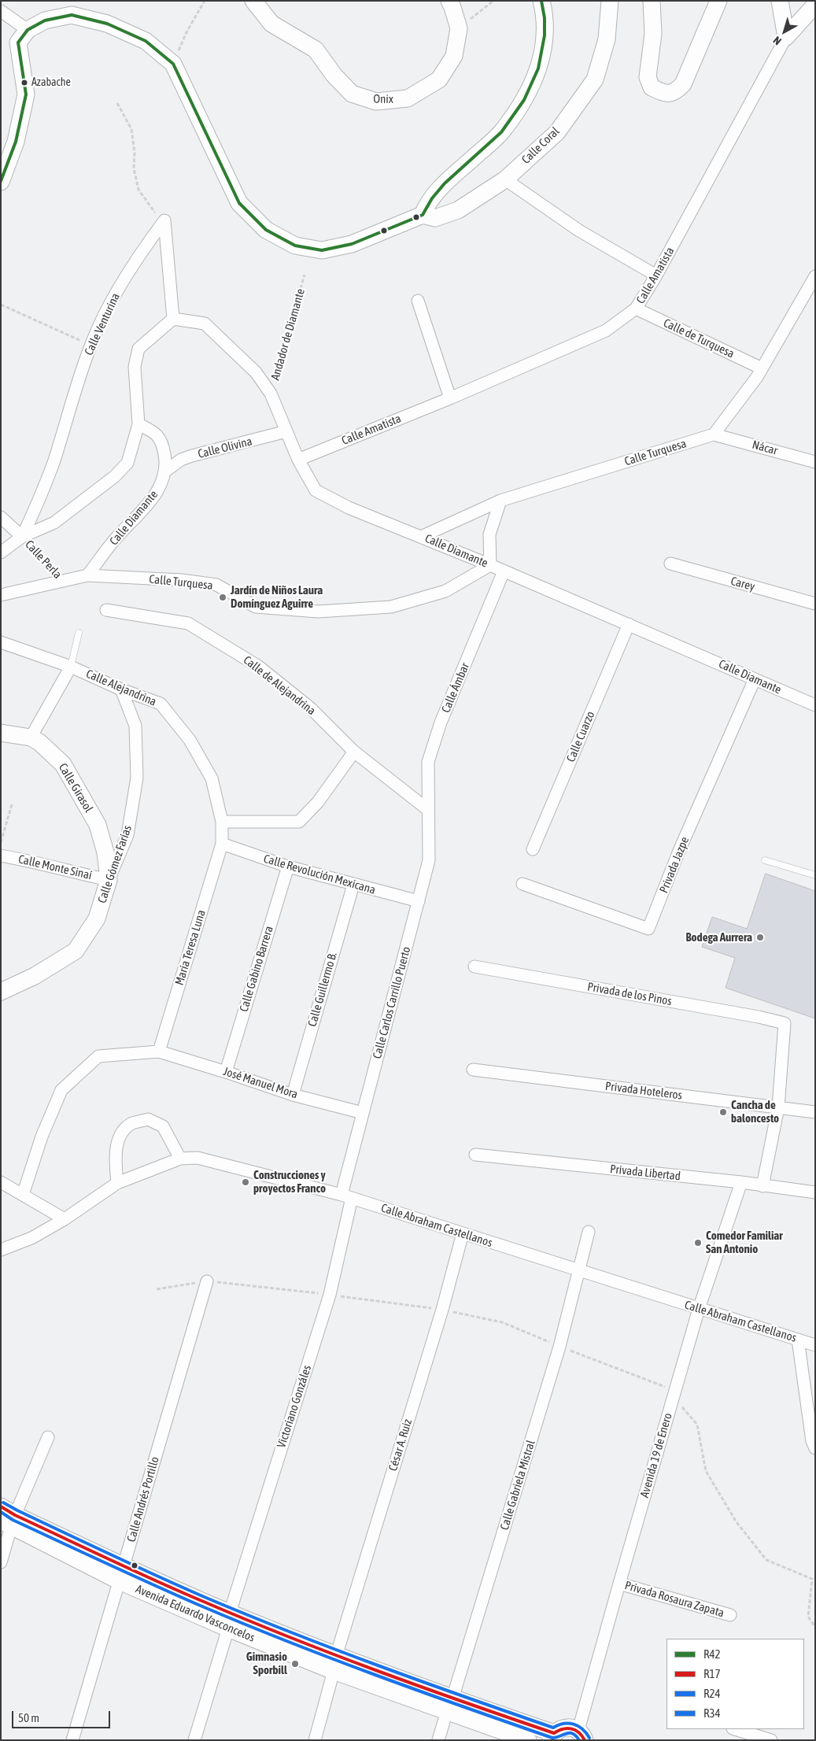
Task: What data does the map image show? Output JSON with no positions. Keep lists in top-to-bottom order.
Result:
{
  "streets": {
    "street": [
      "Onix",
      "Calle Coral",
      "Calle Amatista",
      "Calle Venturina",
      "Calle de Turquesa",
      "Calle Olivina",
      "Nácar",
      "Calle Turquesa",
      "Calle Diamante",
      "Carey",
      "Calle de Alejandrina",
      "Calle Alejandrina",
      "Calle Ámbar",
      "Calle Cuarzo",
      "Calle Girasol",
      "Calle Gómez Farías",
      "Privada Jazpe",
      "Calle Monte Sinaí",
      "Calle Revolución Mexicana",
      "María Teresa Luna",
      "Calle Gabino Barrera",
      "Calle Guillermo B.",
      "Privada de los Pinos",
      "Calle Carlos Carrillo Puerto",
      "José Manuel Mora",
      "Privada Hoteleros",
      "Privada Libertad",
      "Calle Abraham Castellanos",
      "Victoriano Gonzáles",
      "César A. Ruiz",
      "Avenida 19 de Enero",
      "Calle Gabriela Mistral",
      "Calle Andrés Portillo",
      "Privada Rosaura Zapata",
      "Avenida Eduardo Vasconcelos"
    ],
    "path": ["Andador de Diamante", "Calle Perla"]
  },
  "crossings": [
    ["Calle Amatista", "Calle de Turquesa"],
    ["Calle Amatista", "Calle Diamante"],
    ["Calle Venturina", "Calle Perla"],
    ["Andador de Diamante", "Calle Diamante"],
    ["Calle Olivina", "Calle Diamante"],
    ["Nácar", "Calle Turquesa"],
    ["Calle Turquesa", "Calle Diamante"],
    ["Calle Turquesa", "Calle Perla"],
    ["Calle Diamante", "Calle Ámbar"],
    ["Calle Diamante", "Calle Cuarzo"],
    ["Calle Diamante", "Privada Jazpe"],
    ["Calle de Alejandrina", "Calle Ámbar"],
    ["Calle de Alejandrina", "Calle Carlos Carrillo Puerto"],
    ["Calle Alejandrina", "Calle Gómez Farías"],
    ["Calle Alejandrina", "Calle Revolución Mexicana"],
    ["Calle Alejandrina", "María Teresa Luna"],
    ["Calle Ámbar", "Calle Carlos Carrillo Puerto"],
    ["Calle Girasol", "Calle Gómez Farías"],
    ["Calle Girasol", "Calle Monte Sinaí"],
    ["Calle Gómez Farías", "Calle Monte Sinaí"],
    ["Calle Revolución Mexicana", "María Teresa Luna"],
    ["Calle Revolución Mexicana", "Calle Gabino Barrera"],
    ["Calle Revolución Mexicana", "Calle Guillermo B."],
    ["Calle Revolución Mexicana", "Calle Carlos Carrillo Puerto"],
    ["María Teresa Luna", "José Manuel Mora"],
    ["Calle Gabino Barrera", "José Manuel Mora"],
    ["Calle Guillermo B.", "José Manuel Mora"],
    ["Privada de los Pinos", "Privada Hoteleros"],
    ["Calle Carlos Carrillo Puerto", "José Manuel Mora"],
    ["Calle Carlos Carrillo Puerto", "Calle Abraham Castellanos"],
    ["Calle Carlos Carrillo Puerto", "Victoriano Gonzáles"],
    ["Privada Libertad", "Avenida 19 de Enero"],
    ["Calle Abraham Castellanos", "Victoriano Gonzáles"],
    ["Calle Abraham Castellanos", "César A. Ruiz"],
    ["Calle Abraham Castellanos", "Avenida 19 de Enero"],
    ["Calle Abraham Castellanos", "Calle Gabriela Mistral"],
    ["Victoriano Gonzáles", "Avenida Eduardo Vasconcelos"],
    ["César A. Ruiz", "Avenida Eduardo Vasconcelos"],
    ["Avenida 19 de Enero", "Privada Rosaura Zapata"],
    ["Calle Gabriela Mistral", "Avenida Eduardo Vasconcelos"],
    ["Calle Andrés Portillo", "Avenida Eduardo Vasconcelos"]
  ],
  "places": [
    "Azabache",
    "Jardín de Niños Laura Domínguez Aguirre",
    "Bodega Aurrera",
    "Cancha de baloncesto",
    "Construcciones y proyectos Franco",
    "Comedor Familiar San Antonio",
    "Gimnasio Sporbill"
  ],
  "lines": [
    "transit line R42",
    "transit line R34",
    "transit line R17",
    "transit line R24"
  ],
  "legend": [
    "R42",
    "R17",
    "R24",
    "R34"
  ],
  "scale_bar": "50 m",
  "north": "bottom left"
}
